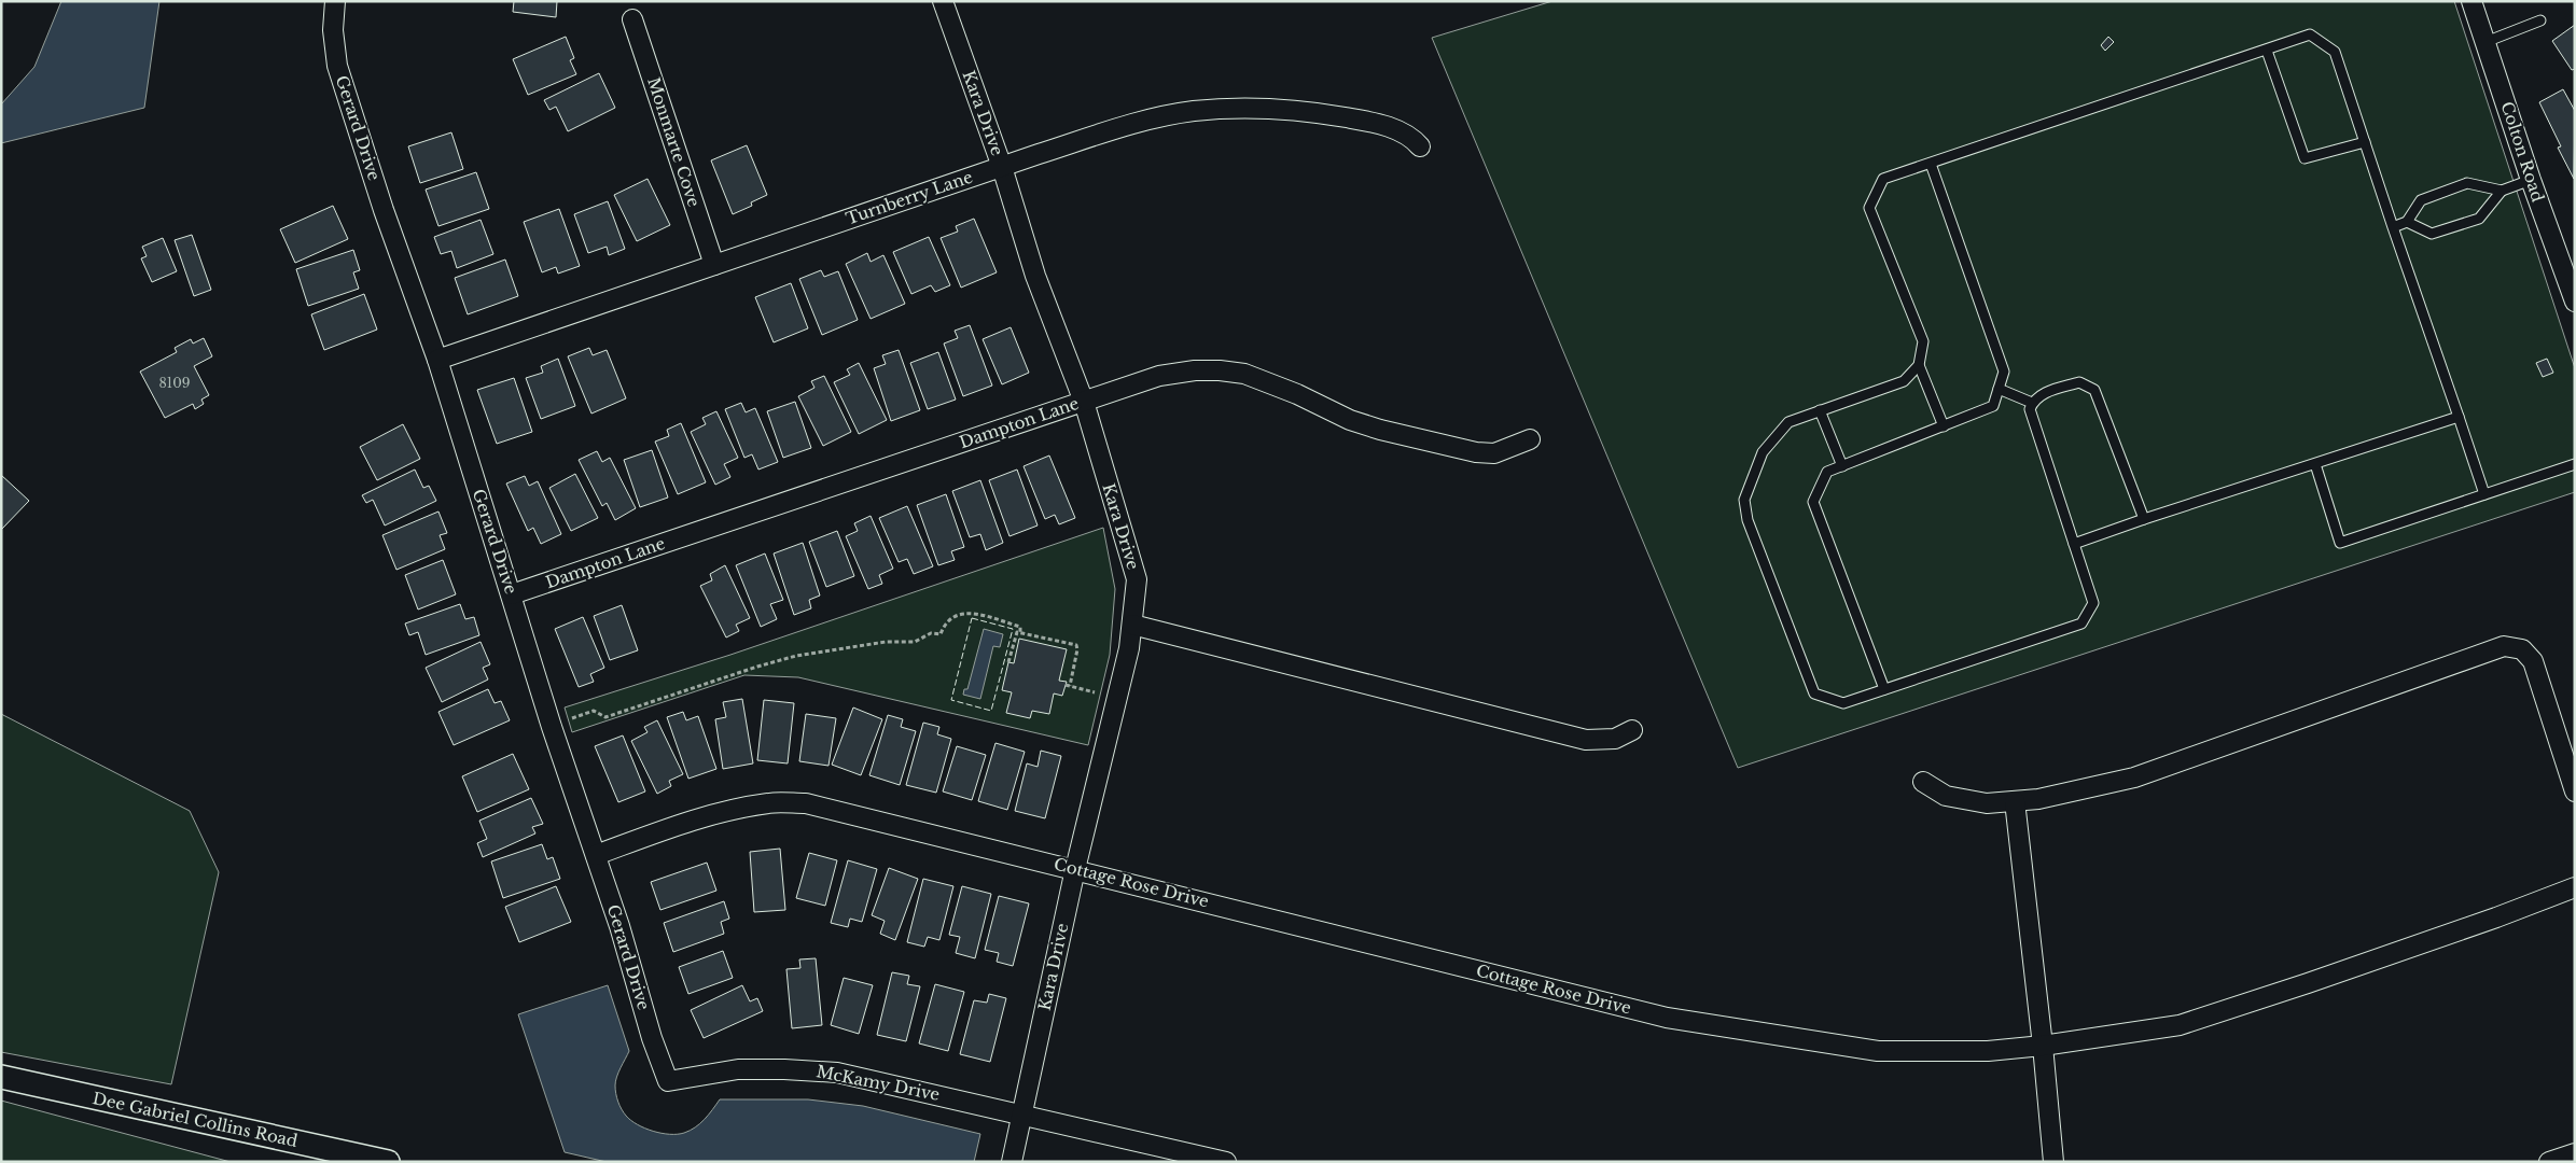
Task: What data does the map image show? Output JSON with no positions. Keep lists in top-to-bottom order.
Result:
{
  "streets": {
    "street": [
      "Kara Drive",
      "Gerard Drive",
      "Monmarte Cove",
      "Colton Road",
      "Turnberry Lane",
      "Dampton Lane",
      "Cottage Rose Drive",
      "McKamy Drive",
      "Dee Gabriel Collins Road"
    ]
  },
  "crossings": [
    ["Kara Drive", "Turnberry Lane"],
    ["Kara Drive", "Dampton Lane"],
    ["Kara Drive", "Cottage Rose Drive"],
    ["Kara Drive", "McKamy Drive"],
    ["Gerard Drive", "Turnberry Lane"],
    ["Gerard Drive", "Dampton Lane"],
    ["Gerard Drive", "Cottage Rose Drive"],
    ["Gerard Drive", "McKamy Drive"],
    ["Monmarte Cove", "Turnberry Lane"]
  ],
  "house_numbers": ["8109"]
}
